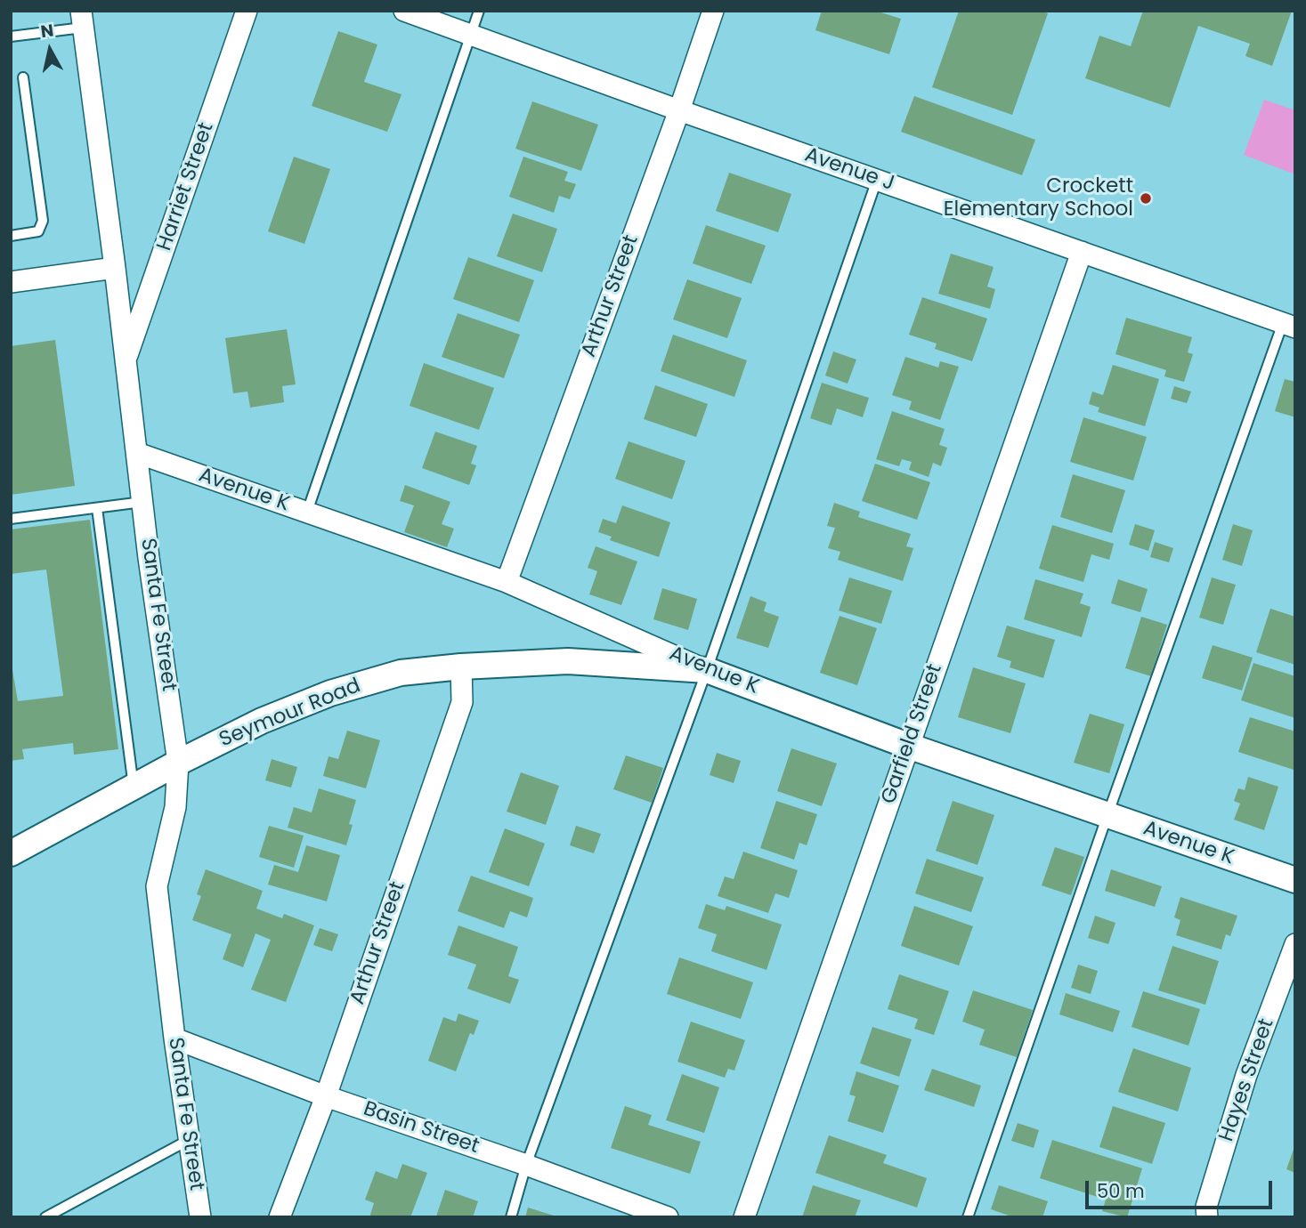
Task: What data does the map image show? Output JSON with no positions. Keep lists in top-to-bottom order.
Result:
{
  "streets": {
    "street": [
      "Avenue J",
      "Harriet Street",
      "Arthur Street",
      "Avenue K",
      "Santa Fe Street",
      "Seymour Road",
      "Garfield Street",
      "Hayes Street",
      "Basin Street"
    ]
  },
  "crossings": [
    ["Avenue J", "Arthur Street"],
    ["Avenue J", "Garfield Street"],
    ["Harriet Street", "Santa Fe Street"],
    ["Arthur Street", "Avenue K"],
    ["Arthur Street", "Seymour Road"],
    ["Arthur Street", "Basin Street"],
    ["Avenue K", "Santa Fe Street"],
    ["Avenue K", "Seymour Road"],
    ["Avenue K", "Garfield Street"],
    ["Santa Fe Street", "Seymour Road"],
    ["Santa Fe Street", "Basin Street"]
  ],
  "places": ["Crockett Elementary School"],
  "scale_bar": "50 m",
  "north": "top"
}
